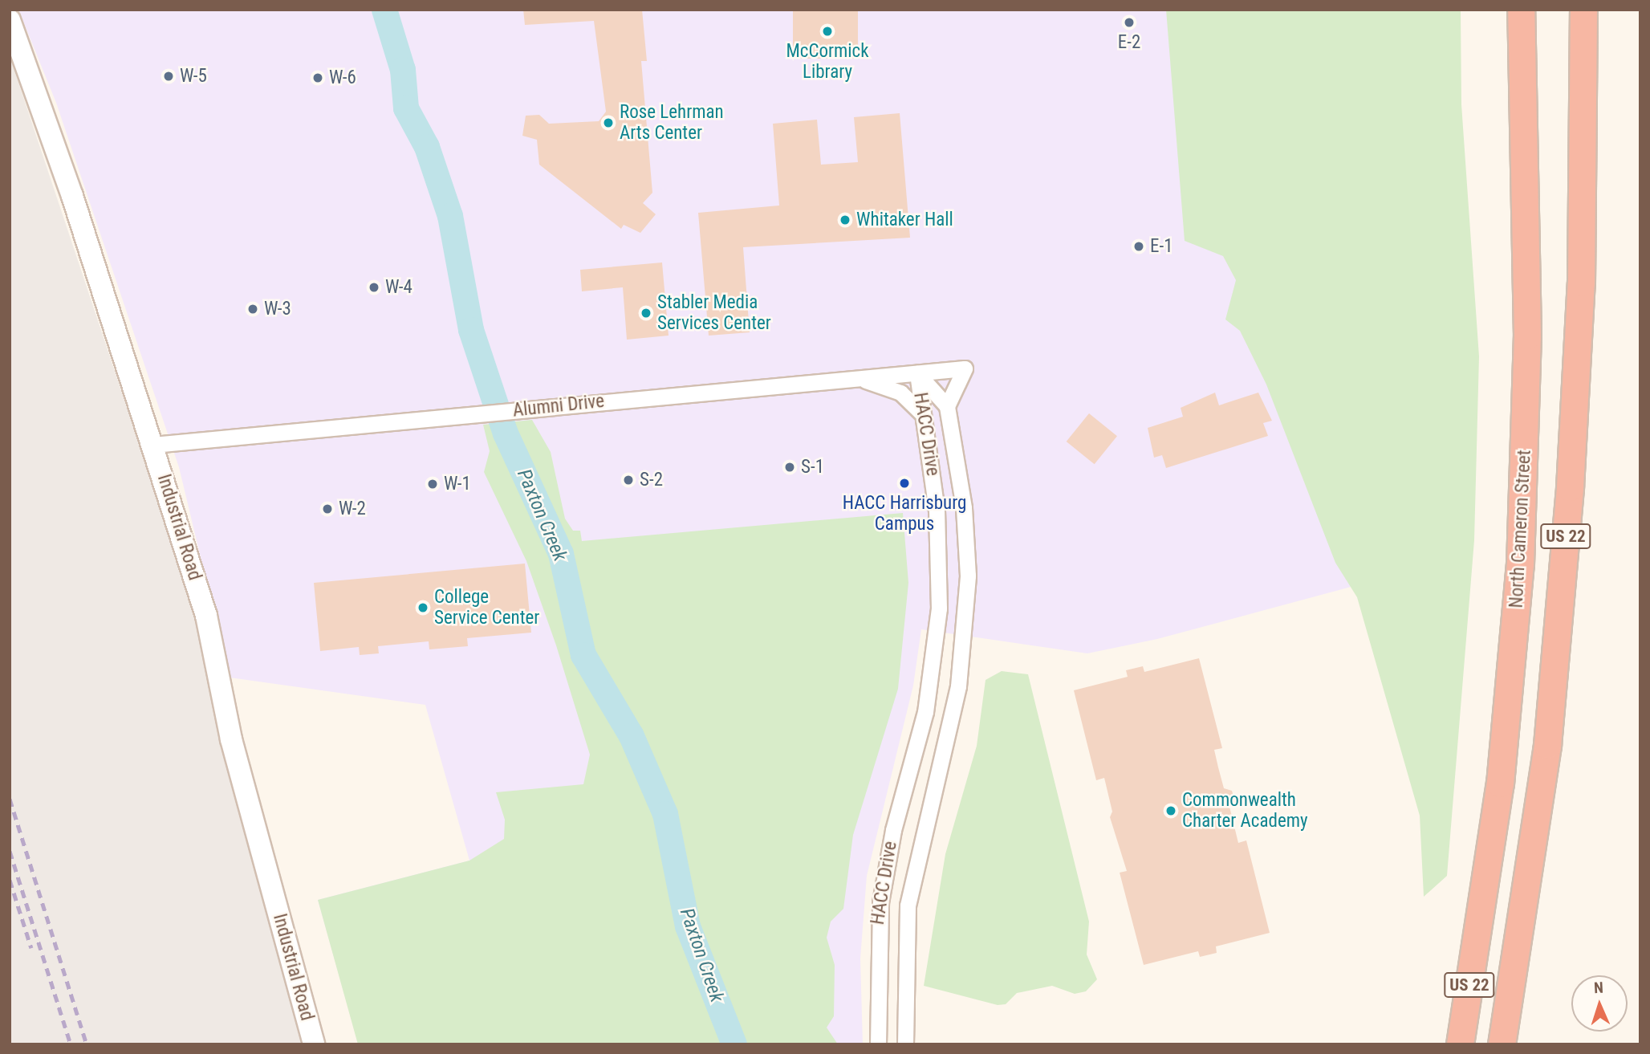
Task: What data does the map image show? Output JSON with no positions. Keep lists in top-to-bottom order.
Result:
{
  "streets": {
    "highway": ["North Cameron Street", "US 22"],
    "street": ["Alumni Drive", "HACC Drive", "Industrial Road"]
  },
  "crossings": [
    ["Alumni Drive", "HACC Drive"],
    ["Alumni Drive", "Industrial Road"]
  ],
  "water": ["Paxton Creek"],
  "places": [
    "E-2",
    "McCormick Library",
    "W-5",
    "W-6",
    "Rose Lehrman Arts Center",
    "Whitaker Hall",
    "E-1",
    "W-4",
    "W-3",
    "Stabler Media Services Center",
    "S-1",
    "S-2",
    "HACC Harrisburg Campus",
    "W-1",
    "W-2",
    "College Service Center",
    "Commonwealth Charter Academy"
  ],
  "north": "top"
}
